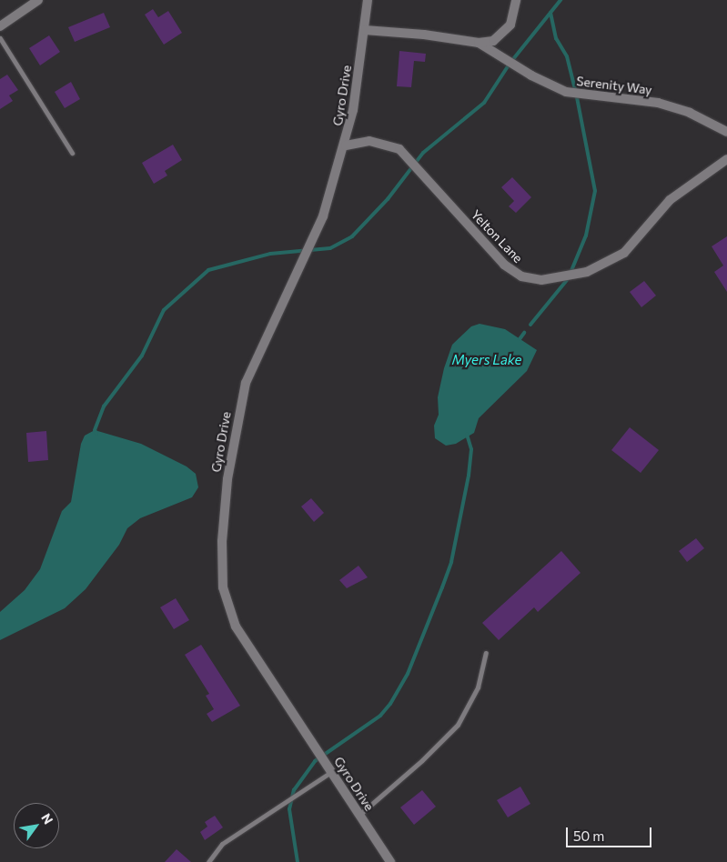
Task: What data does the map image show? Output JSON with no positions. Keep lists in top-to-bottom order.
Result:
{
  "streets": {
    "street": ["Serenity Way", "Gyro Drive", "Yelton Lane"]
  },
  "crossings": [
    ["Serenity Way", "Gyro Drive"],
    ["Gyro Drive", "Yelton Lane"]
  ],
  "water": ["Myers Lake"],
  "scale_bar": "50 m",
  "north": "top right"
}
